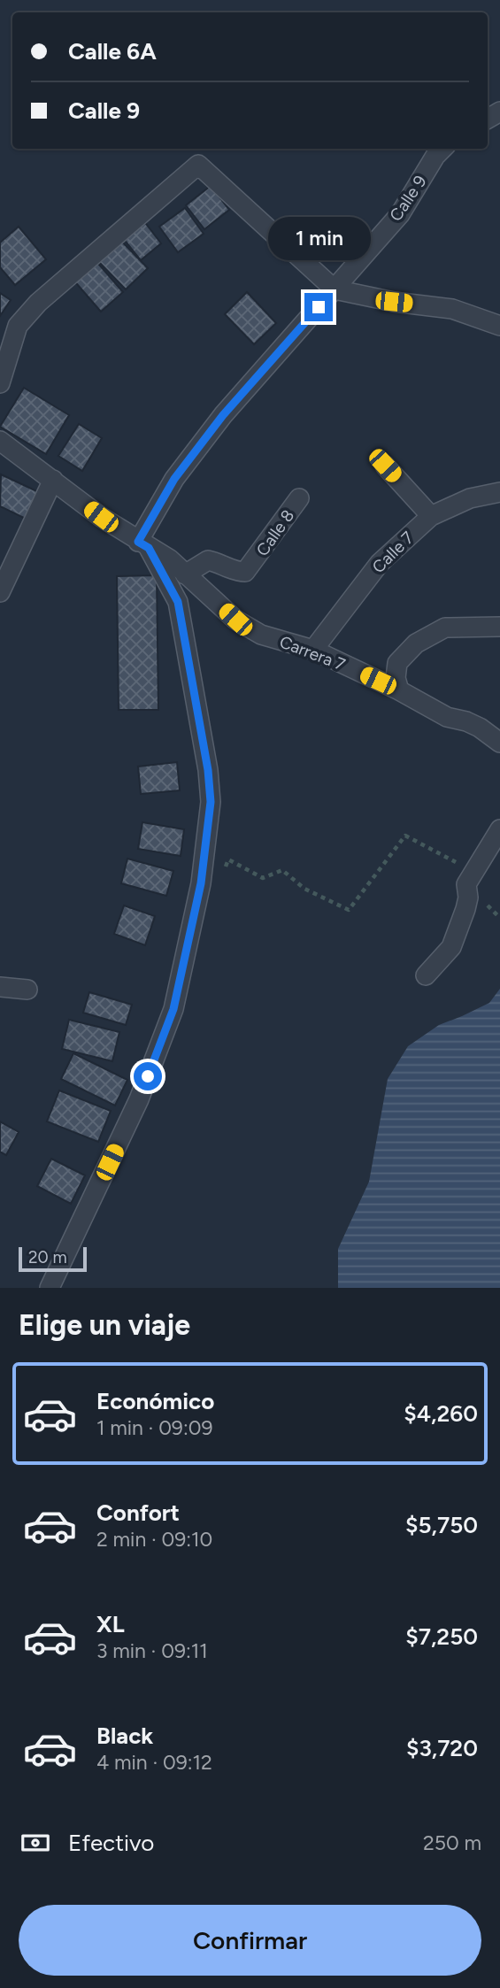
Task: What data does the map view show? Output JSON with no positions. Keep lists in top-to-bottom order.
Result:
{
  "streets": {
    "street": [
      "Calle 9",
      "Calle 8",
      "Calle 7",
      "Carrera 7"
    ]
  },
  "crossings": [
    ["Calle 9", "Carrera 7"],
    ["Calle 8", "Carrera 7"],
    ["Calle 7", "Carrera 7"]
  ],
  "scale_bar": "20 m",
  "page": {
    "banner": ["Calle 6A", "Calle 9"],
    "bubble": "1 min",
    "scale": "20 m",
    "heading": "Elige un viaje",
    "list": [
      {
        "name": "Económico",
        "note": "1 min · 09:09",
        "value": "$4,260"
      },
      {
        "name": "Confort",
        "note": "2 min · 09:10",
        "value": "$5,750"
      },
      {
        "name": "XL",
        "note": "3 min · 09:11",
        "value": "$7,250"
      },
      {
        "name": "Black",
        "note": "4 min · 09:12",
        "value": "$3,720"
      }
    ],
    "pay": ["Efectivo", "250 m"],
    "buttons": "Confirmar"
  }
}
